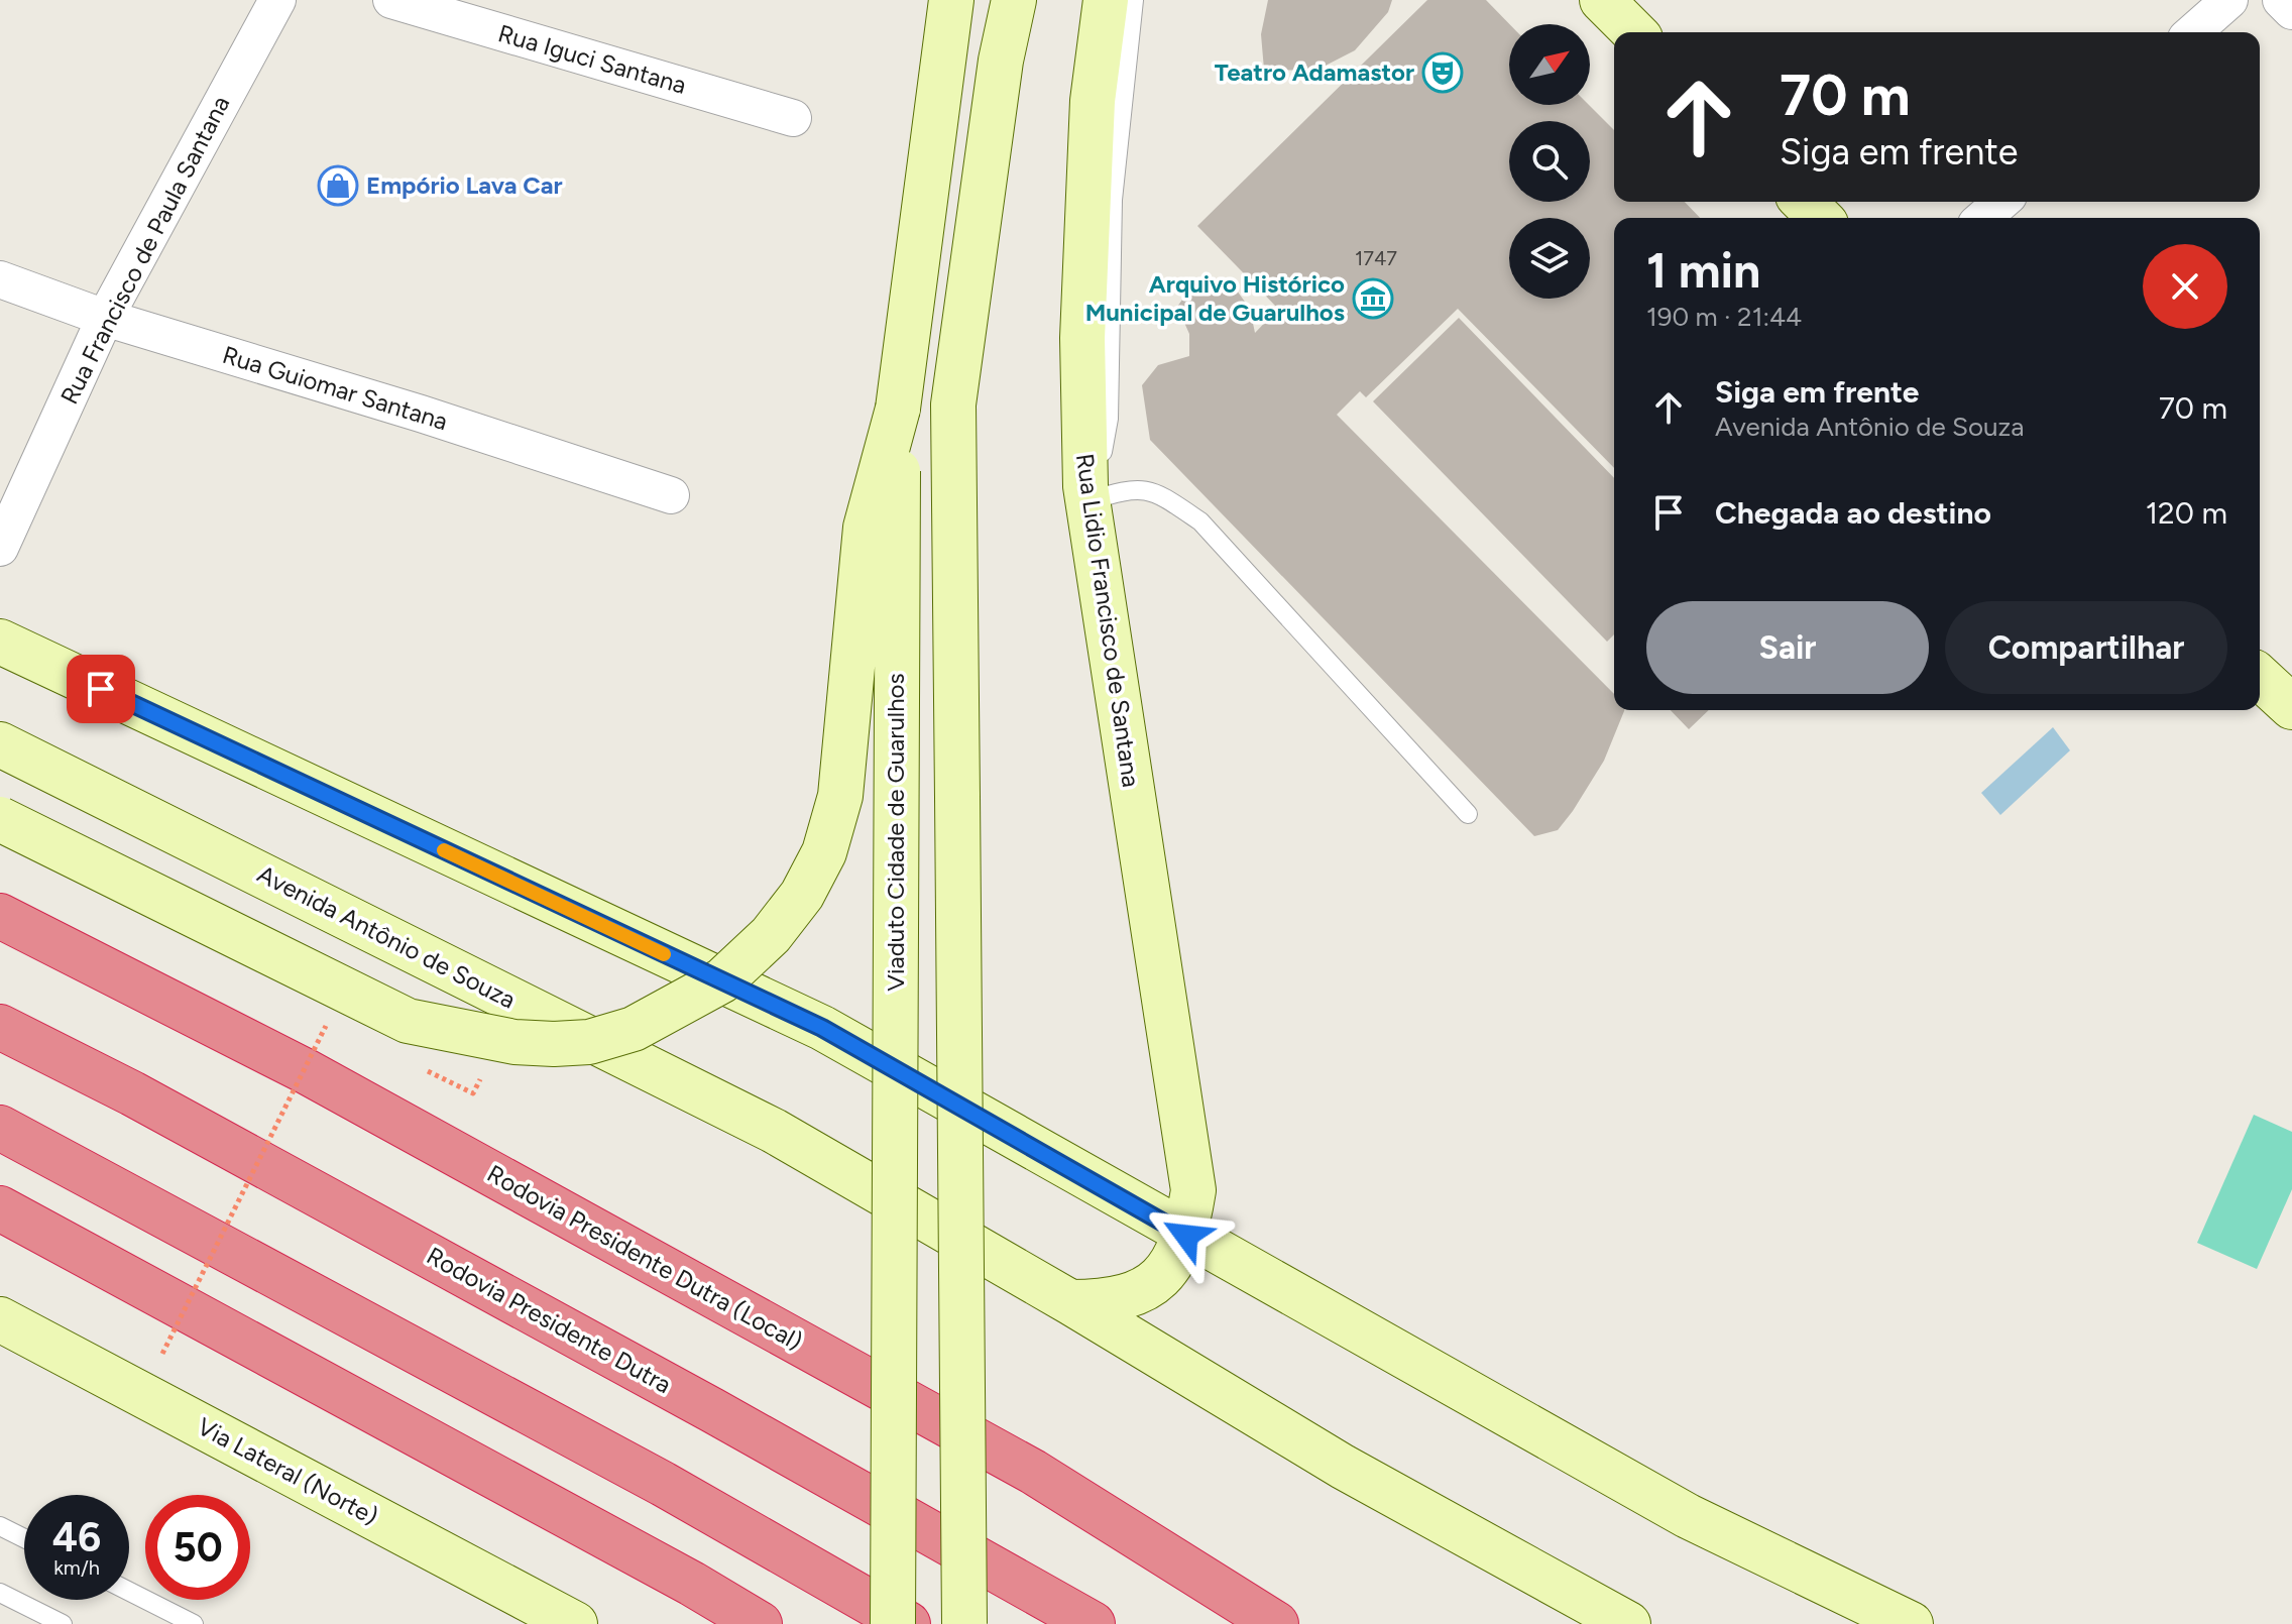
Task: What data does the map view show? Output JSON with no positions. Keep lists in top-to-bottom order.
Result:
{
  "streets": {
    "highway": ["Rodovia Presidente Dutra (Local)", "Rodovia Presidente Dutra"],
    "main road": [
      "Rua Lidio Francisco de Santana",
      "Viaduto Cidade de Guarulhos",
      "Avenida Antônio de Souza",
      "Via Lateral (Norte)"
    ],
    "street": ["Rua Iguci Santana", "Rua Francisco de Paula Santana", "Rua Guiomar Santana"]
  },
  "crossings": [
    ["Rua Francisco de Paula Santana", "Rua Guiomar Santana"],
    ["Rua Lidio Francisco de Santana", "Avenida Antônio de Souza"]
  ],
  "places": {
    "theatre": ["Teatro Adamastor"],
    "shop": ["Empório Lava Car"],
    "museum": ["Arquivo Histórico Municipal de Guarulhos"]
  },
  "house_numbers": ["1747"],
  "north": "top right",
  "page": {
    "turn": ["70 m", "Siga em frente"],
    "heading": ["1 min", "190 m · 21:44"],
    "list": [
      {
        "name": "Siga em frente",
        "note": "Avenida Antônio de Souza",
        "value": "70 m"
      },
      {
        "name": "Chegada ao destino",
        "value": "120 m"
      }
    ],
    "buttons": ["Sair", "Compartilhar"],
    "speed": "46 km/h",
    "limit": "50"
  }
}
